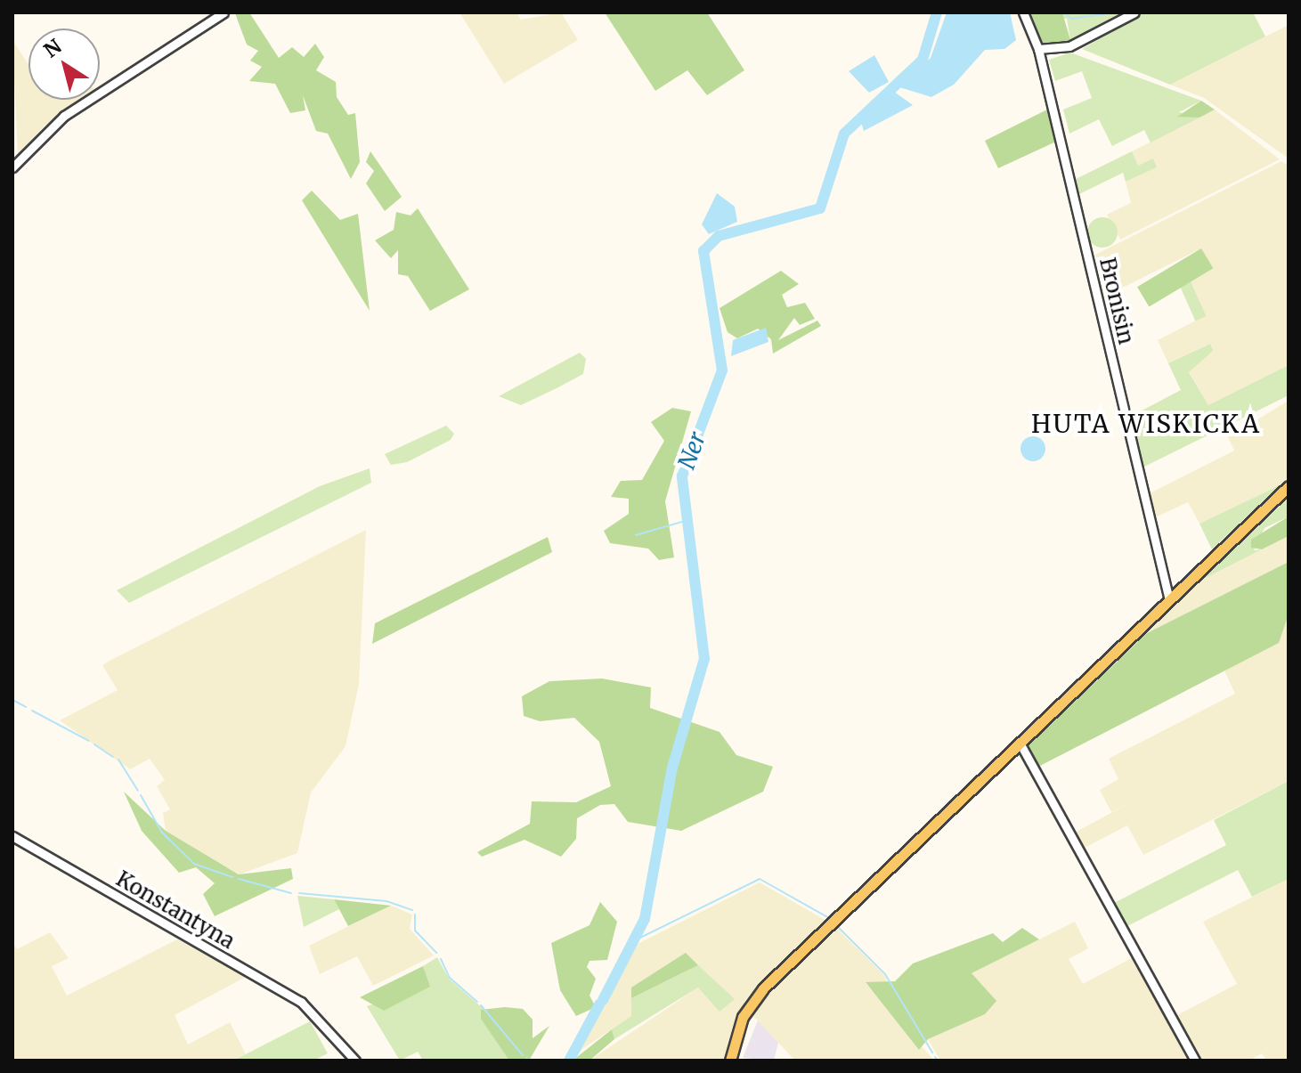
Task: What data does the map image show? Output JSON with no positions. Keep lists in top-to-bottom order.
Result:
{
  "streets": {
    "street": ["Bronisin", "Konstantyna"]
  },
  "districts": ["HUTA WISKICKA"],
  "water": ["Ner"],
  "north": "top left"
}
